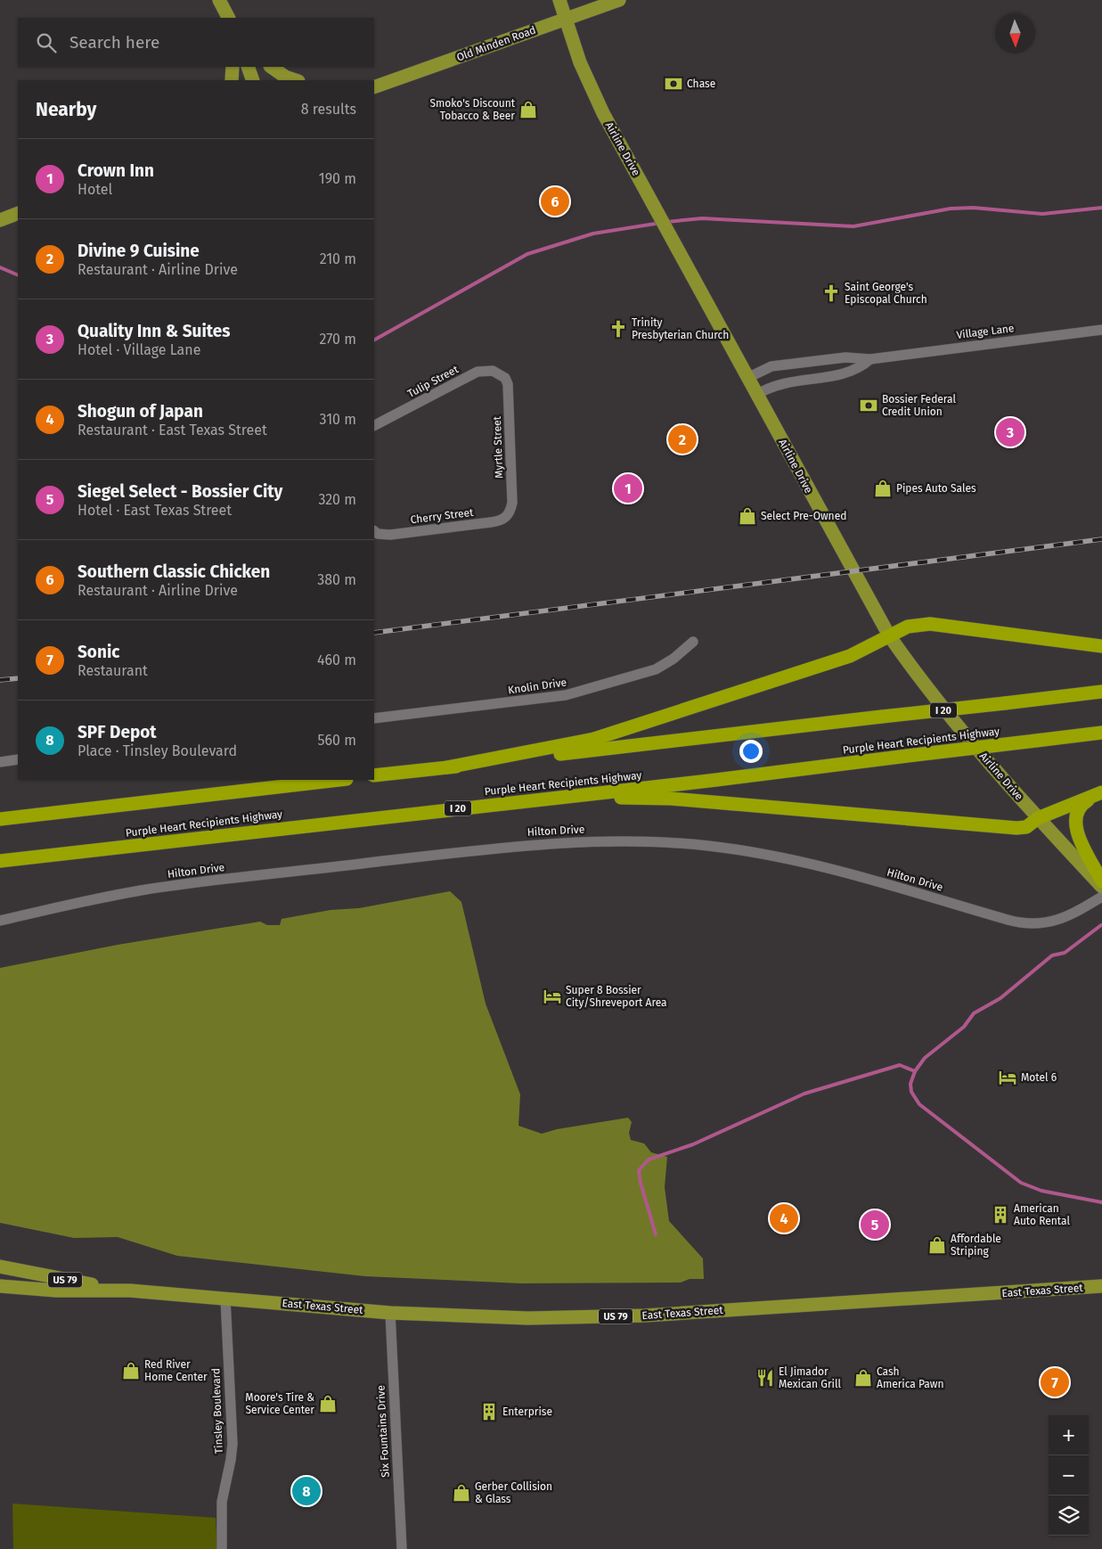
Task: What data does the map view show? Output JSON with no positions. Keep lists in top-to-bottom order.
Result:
{
  "streets": {
    "highway": ["I 20", "Purple Heart Recipients Highway"],
    "main road": [
      "Old Minden Road",
      "Airline Drive",
      "US 79",
      "East Texas Street"
    ],
    "street": [
      "Village Lane",
      "Tulip Street",
      "Myrtle Street",
      "Cherry Street",
      "Knolin Drive",
      "Hilton Drive",
      "Tinsley Boulevard",
      "Six Fountains Drive"
    ]
  },
  "crossings": [
    ["Old Minden Road", "Airline Drive"],
    ["Airline Drive", "Village Lane"],
    ["Tulip Street", "Myrtle Street"],
    ["Myrtle Street", "Cherry Street"],
    ["East Texas Street", "Tinsley Boulevard"],
    ["East Texas Street", "Six Fountains Drive"]
  ],
  "places": {
    "bank": ["Chase", "Bossier Federal Credit Union"],
    "shop": [
      "Smoko's Discount Tobacco & Beer",
      "Pipes Auto Sales",
      "Select Pre-Owned",
      "Affordable Striping",
      "Red River Home Center",
      "Cash America Pawn",
      "Moore's Tire & Service Center",
      "Gerber Collision & Glass"
    ],
    "church": ["Saint George's Episcopal Church", "Trinity Presbyterian Church"],
    "hotel": ["Super 8 Bossier City/Shreveport Area", "Motel 6"],
    "building": ["American Auto Rental", "Enterprise"],
    "restaurant": ["El Jimador Mexican Grill"]
  },
  "north": "bottom",
  "page": {
    "search": "Search here",
    "heading": ["Nearby", "8 results"],
    "list": [
      {
        "mark": "1",
        "name": "Crown Inn",
        "note": "Hotel",
        "value": "190 m"
      },
      {
        "mark": "2",
        "name": "Divine 9 Cuisine",
        "note": "Restaurant · Airline Drive",
        "value": "210 m"
      },
      {
        "mark": "3",
        "name": "Quality Inn & Suites",
        "note": "Hotel · Village Lane",
        "value": "270 m"
      },
      {
        "mark": "4",
        "name": "Shogun of Japan",
        "note": "Restaurant · East Texas Street",
        "value": "310 m"
      },
      {
        "mark": "5",
        "name": "Siegel Select - Bossier City",
        "note": "Hotel · East Texas Street",
        "value": "320 m"
      },
      {
        "mark": "6",
        "name": "Southern Classic Chicken",
        "note": "Restaurant · Airline Drive",
        "value": "380 m"
      },
      {
        "mark": "7",
        "name": "Sonic",
        "note": "Restaurant",
        "value": "460 m"
      },
      {
        "mark": "8",
        "name": "SPF Depot",
        "note": "Place · Tinsley Boulevard",
        "value": "560 m"
      }
    ],
    "pins": [
      "6",
      "3",
      "2",
      "1",
      "4",
      "5",
      "7",
      "8"
    ],
    "map_buttons": ["+", "−"]
  }
}
